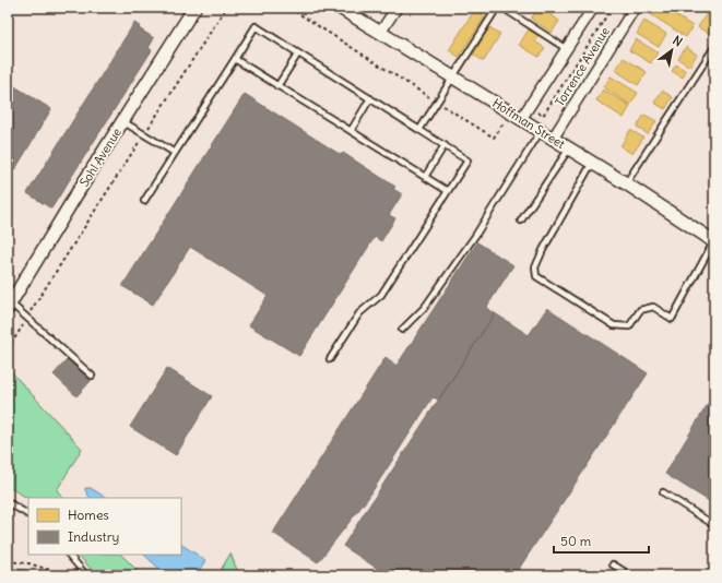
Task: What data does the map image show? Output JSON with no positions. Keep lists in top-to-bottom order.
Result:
{
  "streets": {
    "street": ["Torrence Avenue", "Hoffman Street", "Sohl Avenue"]
  },
  "crossings": [
    ["Torrence Avenue", "Hoffman Street"]
  ],
  "legend": ["Homes", "Industry"],
  "scale_bar": "50 m",
  "north": "top right"
}
